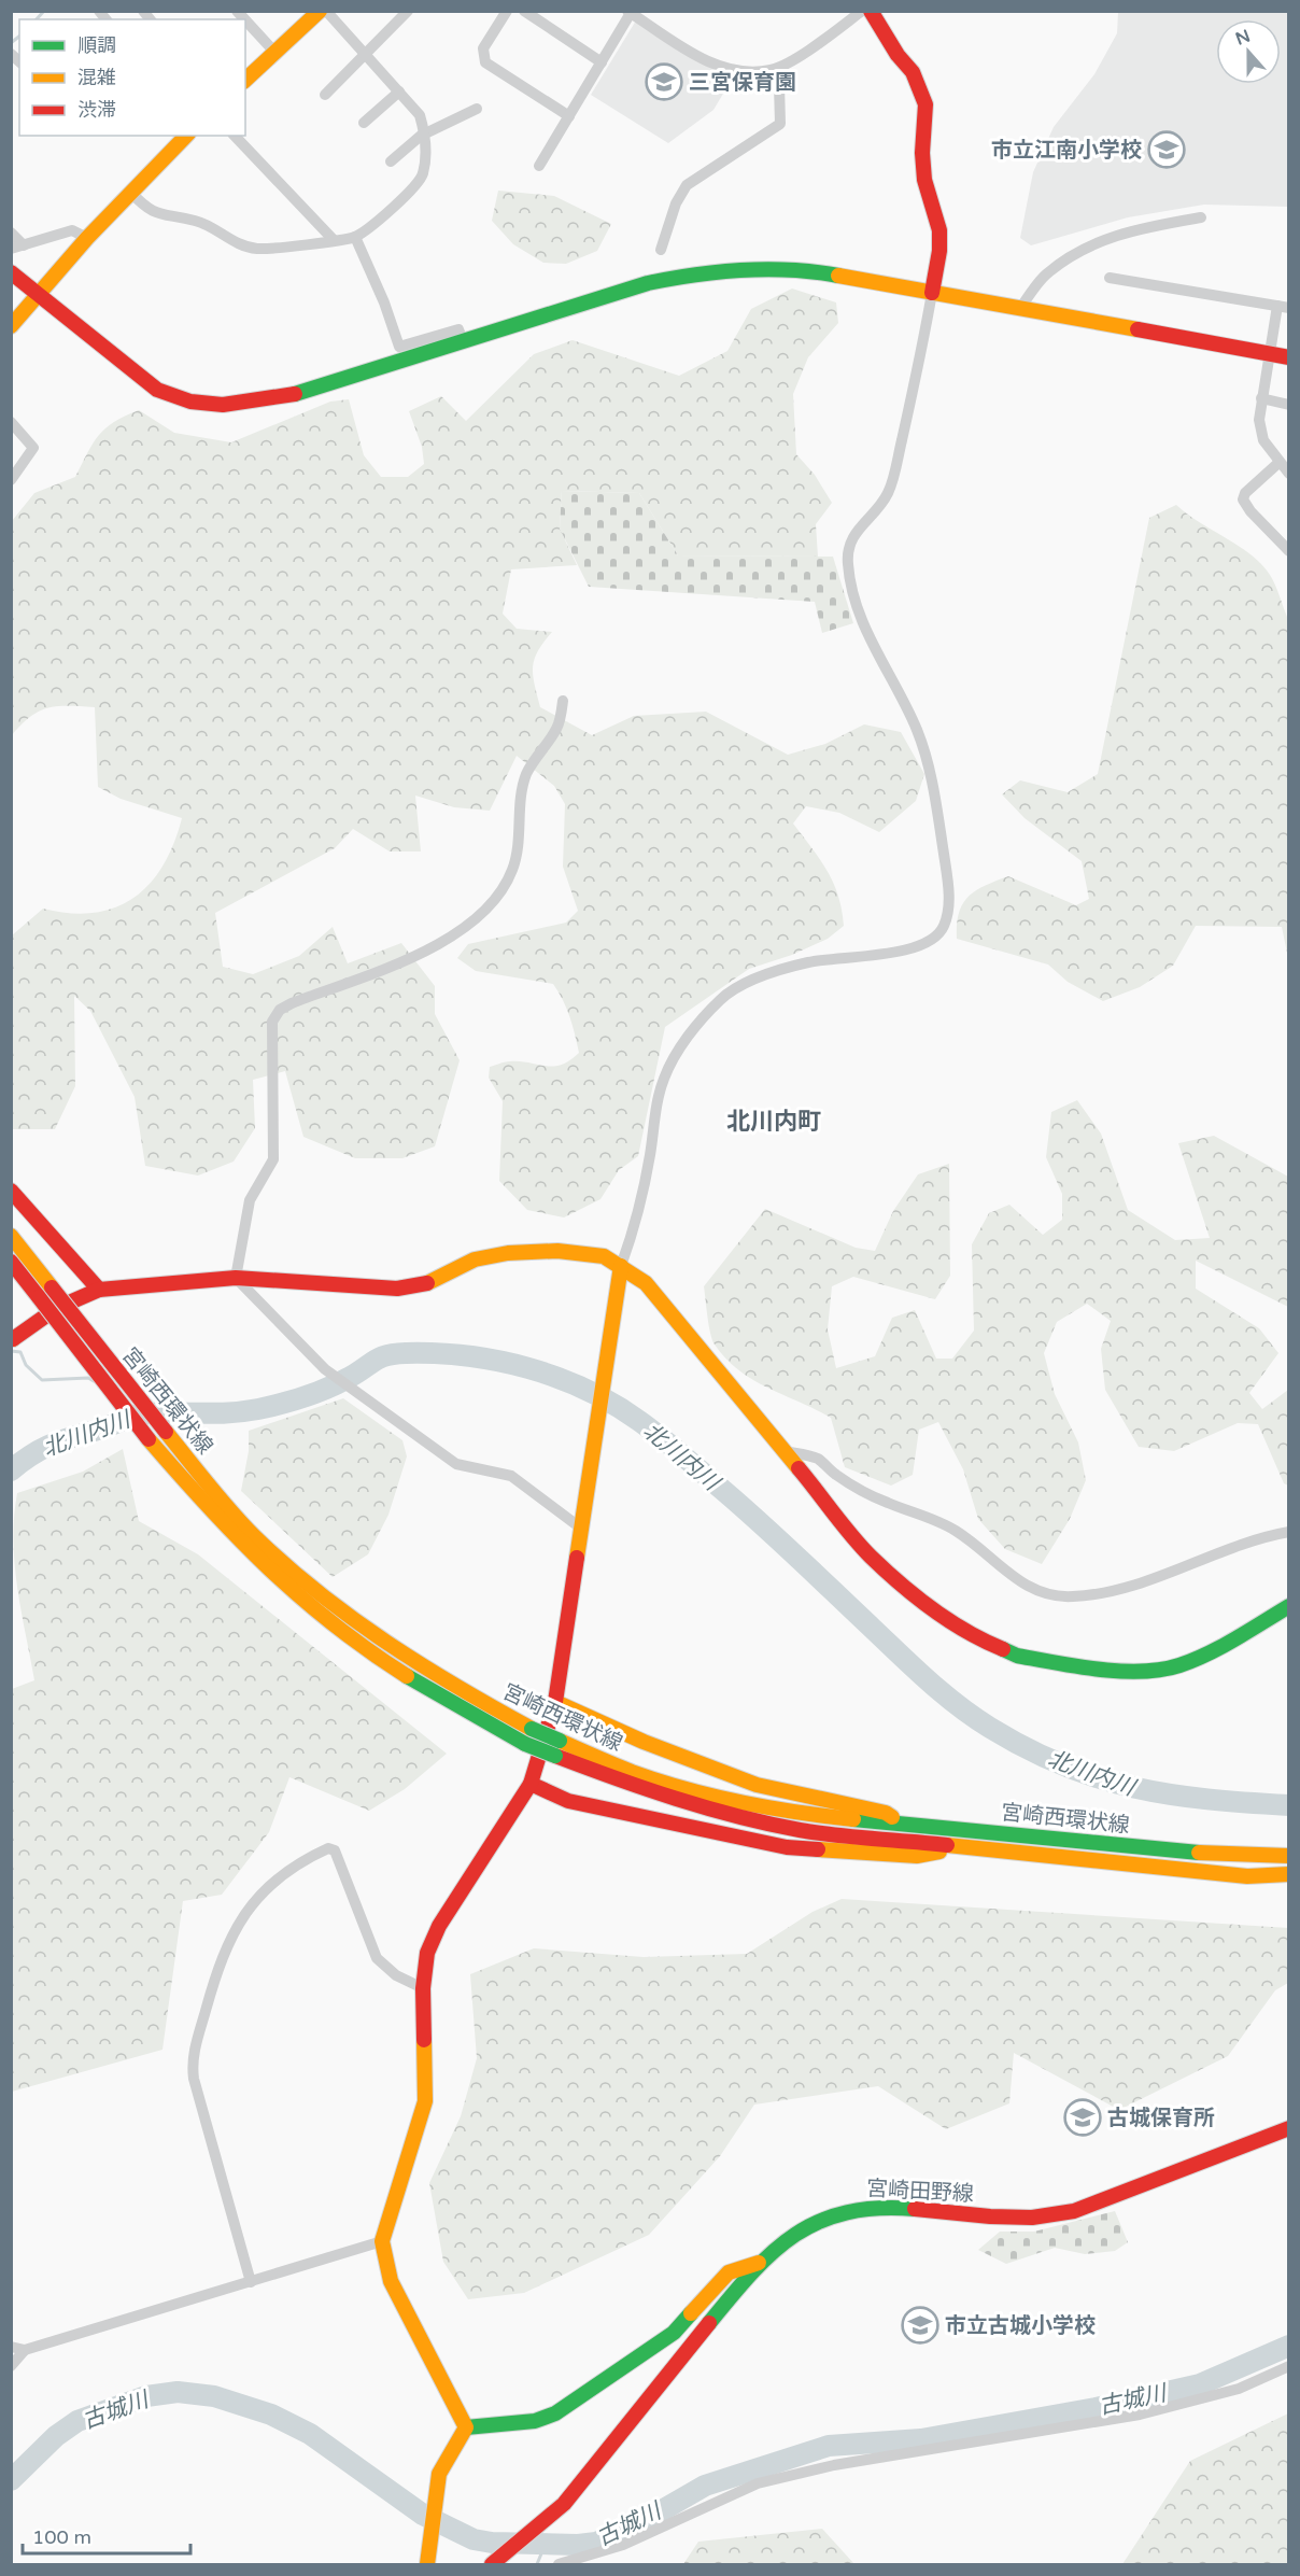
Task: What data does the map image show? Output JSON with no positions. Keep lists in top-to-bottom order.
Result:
{
  "streets": {
    "street": ["宮崎西環状線", "宮崎田野線"]
  },
  "districts": ["北川内町"],
  "water": ["北川内川", "古城川"],
  "places": {
    "school or university": [
      "三宮保育園",
      "市立江南小学校",
      "古城保育所",
      "市立古城小学校"
    ]
  },
  "legend": ["順調", "混雑", "渋滞"],
  "scale_bar": "100 m",
  "north": "top"
}
